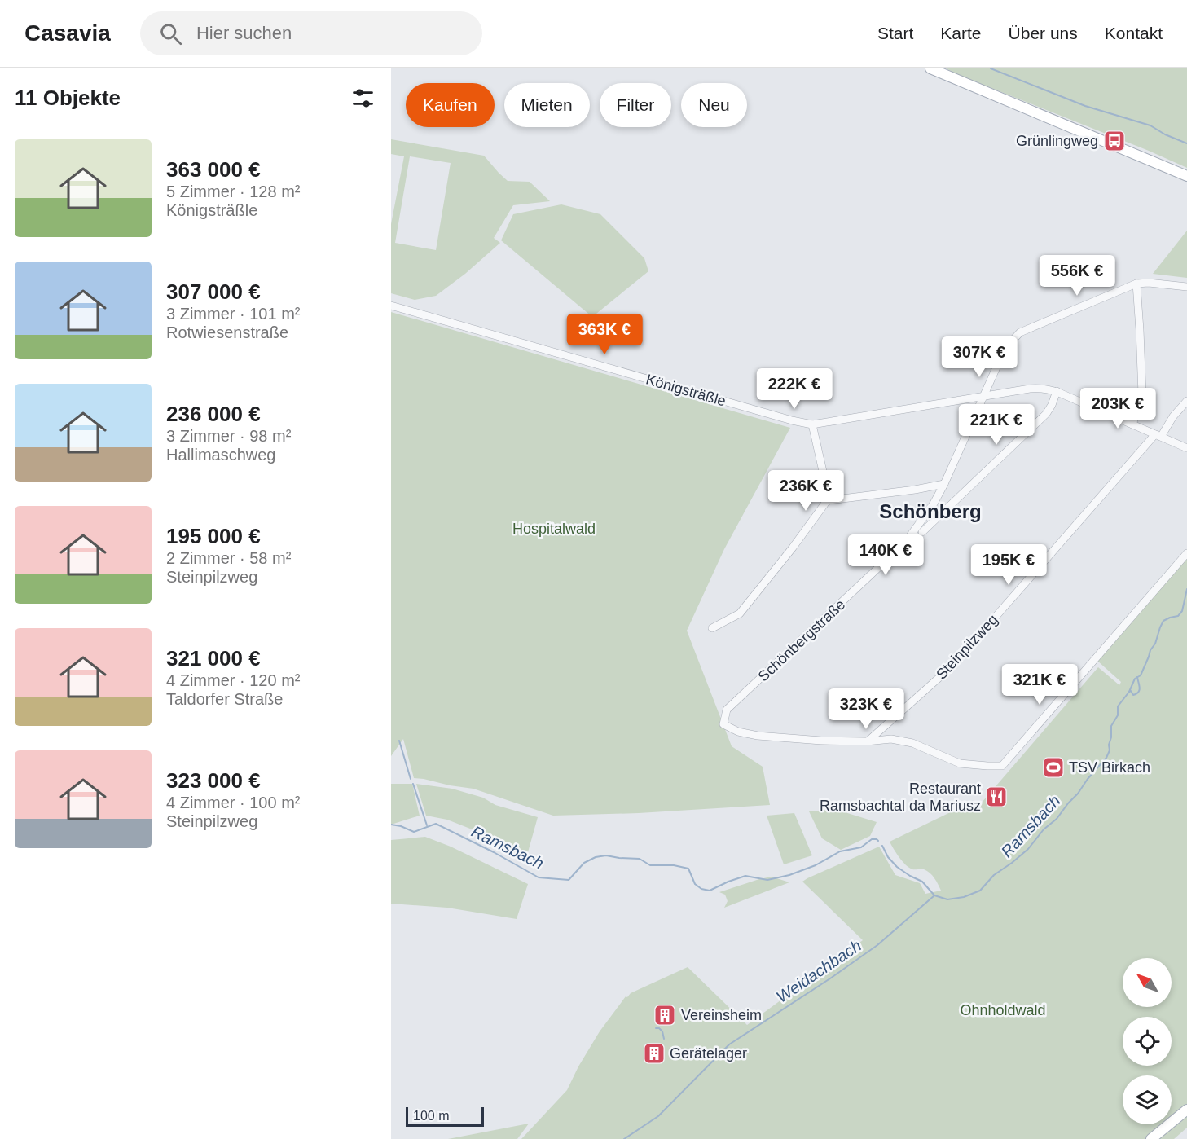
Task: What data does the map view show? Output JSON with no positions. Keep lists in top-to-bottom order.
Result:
{
  "streets": {
    "street": ["Königsträßle", "Schönbergstraße", "Steinpilzweg"]
  },
  "crossings": [
    ["Schönbergstraße", "Steinpilzweg"]
  ],
  "districts": ["Schönberg"],
  "water": ["Ramsbach", "Weidachbach"],
  "parks": ["Hospitalwald", "Ohnholdwald"],
  "places": {
    "bus stop": ["Grünlingweg"],
    "sports": ["TSV Birkach"],
    "restaurant": ["Restaurant Ramsbachtal da Mariusz"],
    "building": ["Vereinsheim", "Gerätelager"]
  },
  "scale_bar": "100 m",
  "north": "top left",
  "page": {
    "header": "Casavia",
    "search": "Hier suchen",
    "nav": [
      "Start",
      "Karte",
      "Über uns",
      "Kontakt"
    ],
    "heading": "11 Objekte",
    "chip": [
      "Kaufen",
      "Mieten",
      "Filter",
      "Neu"
    ],
    "list": [
      {
        "name": "363 000 €",
        "note": "5 Zimmer · 128 m² · Königsträßle"
      },
      {
        "name": "307 000 €",
        "note": "3 Zimmer · 101 m² · Rotwiesenstraße"
      },
      {
        "name": "236 000 €",
        "note": "3 Zimmer · 98 m² · Hallimaschweg"
      },
      {
        "name": "195 000 €",
        "note": "2 Zimmer · 58 m² · Steinpilzweg"
      },
      {
        "name": "321 000 €",
        "note": "4 Zimmer · 120 m² · Taldorfer Straße"
      },
      {
        "name": "323 000 €",
        "note": "4 Zimmer · 100 m² · Steinpilzweg"
      }
    ],
    "price": [
      "556K €",
      "363K €",
      "307K €",
      "222K €",
      "203K €",
      "221K €",
      "236K €",
      "140K €",
      "195K €",
      "321K €",
      "323K €"
    ],
    "scale": "100 m"
  }
}
